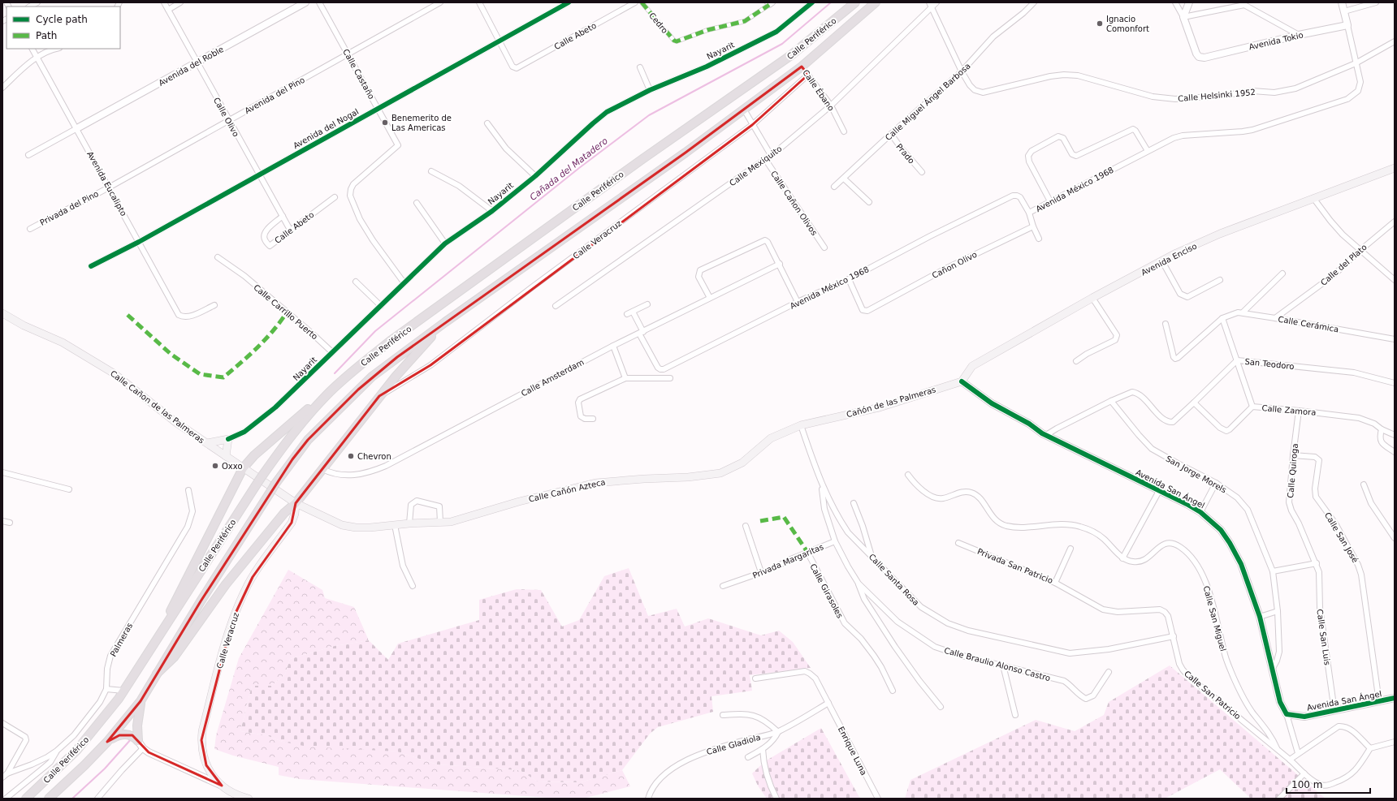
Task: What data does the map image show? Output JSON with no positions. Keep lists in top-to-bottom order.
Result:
{
  "streets": {
    "highway": ["Calle Periférico"],
    "main road": [
      "Calle Veracruz",
      "Avenida Enciso",
      "Cañón de las Palmeras",
      "Calle Cañon de las Palmeras",
      "Calle Cañón Azteca"
    ],
    "street": [
      "Cedro",
      "Calle Abeto",
      "Avenida Tokio",
      "Nayarit",
      "Avenida del Roble",
      "Calle Castaño",
      "Calle Ébano",
      "Avenida del Pino",
      "Calle Helsinki 1952",
      "Calle Miguel Ángel Barbosa",
      "Calle Olivo",
      "Avenida del Nogal",
      "Prado",
      "Calle Mexiquito",
      "Avenida Eucalipto",
      "Avenida México 1968",
      "Calle Cañon Olivos",
      "Privada del Pino",
      "Cañon Olivo",
      "Calle del Plato",
      "Calle Carrillo Puerto",
      "Calle Cerámica",
      "San Teodoro",
      "Calle Amsterdam",
      "Calle Zamora",
      "Calle Quiroga",
      "San Jorge Morels",
      "Avenida San Ángel",
      "Calle San José",
      "Privada Margaritas",
      "Privada San Patricio",
      "Calle Santa Rosa",
      "Calle Girasoles",
      "Calle San Miguel",
      "Calle San Luis",
      "Palmeras",
      "Calle Braulio Alonso Castro",
      "Calle San Patricio",
      "Calle Gladiola",
      "Enrique Luna"
    ]
  },
  "crossings": [
    ["Calle Abeto", "Calle Olivo"],
    ["Calle Abeto", "Avenida del Nogal"],
    ["Calle Periférico", "Calle Ébano"],
    ["Avenida Tokio", "Avenida México 1968"],
    ["Nayarit", "Calle Castaño"],
    ["Nayarit", "Calle Carrillo Puerto"],
    ["Avenida del Roble", "Calle Olivo"],
    ["Avenida del Roble", "Avenida Eucalipto"],
    ["Calle Castaño", "Avenida del Pino"],
    ["Calle Castaño", "Avenida del Nogal"],
    ["Calle Ébano", "Calle Mexiquito"],
    ["Calle Ébano", "Calle Veracruz"],
    ["Avenida del Pino", "Calle Olivo"],
    ["Avenida del Pino", "Avenida Eucalipto"],
    ["Avenida del Pino", "Privada del Pino"],
    ["Calle Helsinki 1952", "Calle Miguel Ángel Barbosa"],
    ["Calle Helsinki 1952", "Avenida México 1968"],
    ["Calle Miguel Ángel Barbosa", "Prado"],
    ["Calle Olivo", "Avenida del Nogal"],
    ["Avenida del Nogal", "Avenida Eucalipto"],
    ["Calle Mexiquito", "Calle Cañon Olivos"],
    ["Avenida Eucalipto", "Privada del Pino"],
    ["Avenida México 1968", "Cañon Olivo"],
    ["Avenida México 1968", "Calle Amsterdam"],
    ["Calle Veracruz", "Calle Cañon de las Palmeras"],
    ["Avenida Enciso", "Cañón de las Palmeras"],
    ["Avenida Enciso", "Avenida San Ángel"],
    ["Calle del Plato", "Calle Cerámica"],
    ["San Teodoro", "Calle Zamora"],
    ["San Teodoro", "San Jorge Morels"],
    ["Cañón de las Palmeras", "Avenida San Ángel"],
    ["Cañón de las Palmeras", "Calle Cañón Azteca"],
    ["Cañón de las Palmeras", "Calle Santa Rosa"],
    ["Calle Cañon de las Palmeras", "Calle Cañón Azteca"],
    ["Calle Zamora", "Calle Quiroga"],
    ["Calle Quiroga", "Calle San José"],
    ["Calle Quiroga", "Calle San Luis"],
    ["San Jorge Morels", "Avenida San Ángel"],
    ["Avenida San Ángel", "Calle San José"],
    ["Avenida San Ángel", "Calle San Luis"],
    ["Calle Cañón Azteca", "Calle Santa Rosa"],
    ["Privada Margaritas", "Calle Girasoles"],
    ["Privada Margaritas", "Calle Braulio Alonso Castro"],
    ["Privada San Patricio", "Calle San Patricio"],
    ["Calle Santa Rosa", "Calle Braulio Alonso Castro"],
    ["Calle Santa Rosa", "Calle San Patricio"],
    ["Calle San Miguel", "Calle San Patricio"],
    ["Calle Gladiola", "Enrique Luna"]
  ],
  "water": ["Cañada del Matadero"],
  "places": [
    "Ignacio Comonfort",
    "Benemerito de Las Americas",
    "Chevron",
    "Oxxo"
  ],
  "legend": ["Cycle path", "Path"],
  "scale_bar": "100 m"
}
